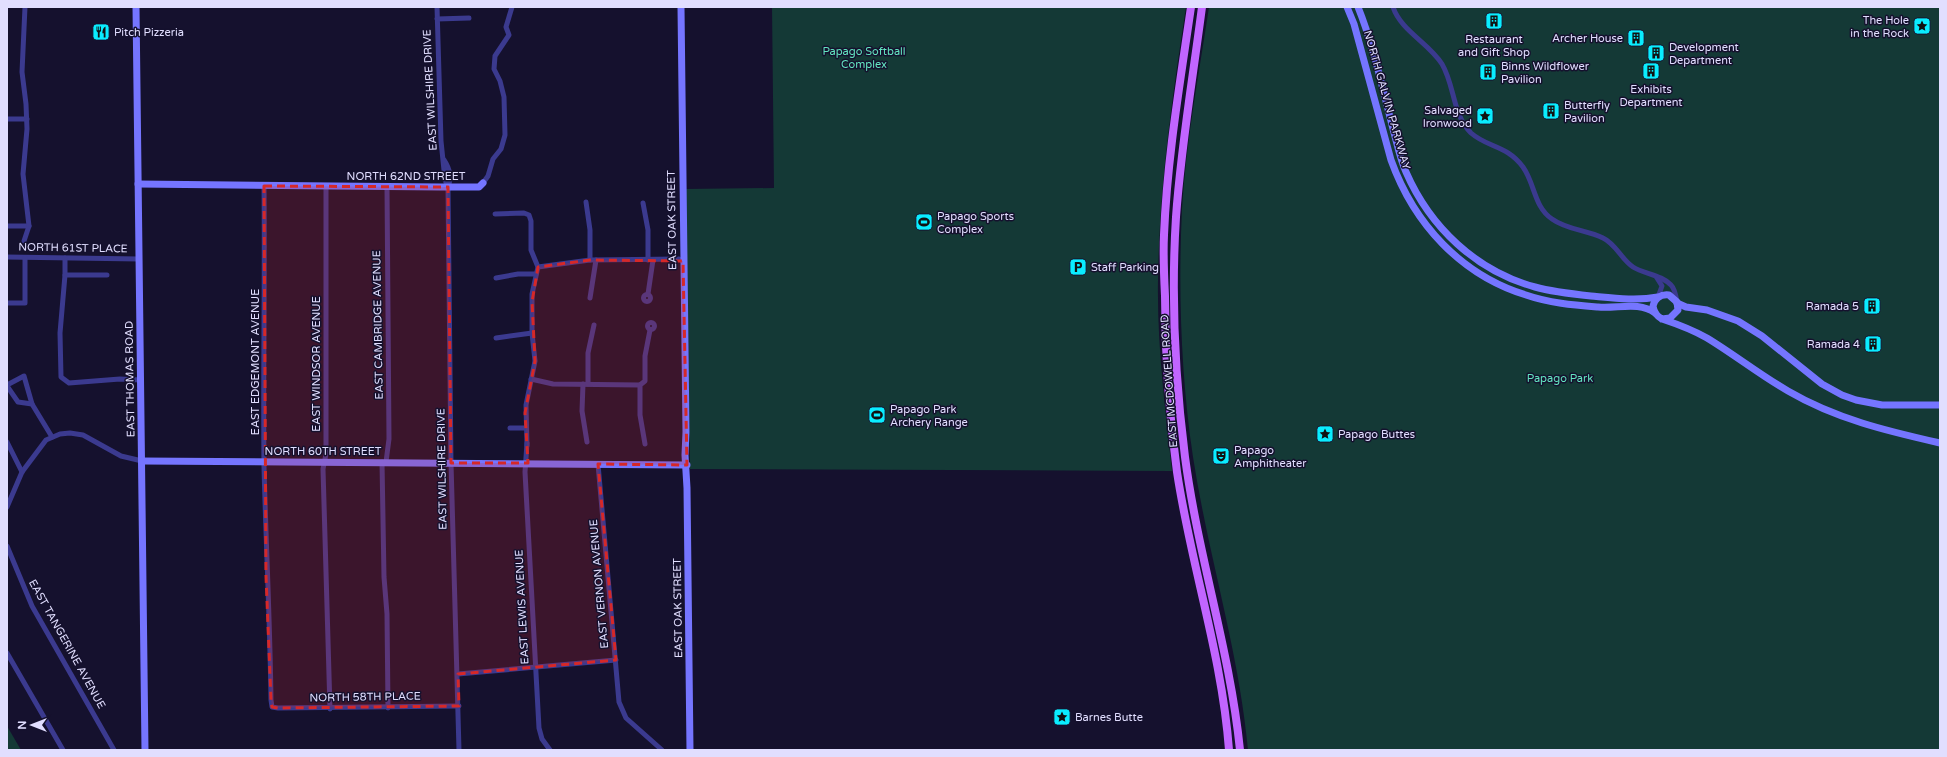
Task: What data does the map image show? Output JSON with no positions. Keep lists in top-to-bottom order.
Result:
{
  "streets": {
    "main road": [
      "NORTH GALVIN PARKWAY",
      "NORTH 62ND STREET",
      "EAST OAK STREET",
      "EAST THOMAS ROAD",
      "EAST MCDOWELL ROAD",
      "NORTH 60TH STREET"
    ],
    "street": [
      "EAST WILSHIRE DRIVE",
      "NORTH 61ST PLACE",
      "EAST CAMBRIDGE AVENUE",
      "EAST EDGEMONT AVENUE",
      "EAST WINDSOR AVENUE",
      "EAST VERNON AVENUE",
      "EAST LEWIS AVENUE",
      "EAST TANGERINE AVENUE",
      "NORTH 58TH PLACE"
    ]
  },
  "crossings": [
    ["EAST WILSHIRE DRIVE", "NORTH 62ND STREET"],
    ["EAST WILSHIRE DRIVE", "NORTH 60TH STREET"],
    ["EAST WILSHIRE DRIVE", "NORTH 58TH PLACE"],
    ["NORTH 62ND STREET", "EAST CAMBRIDGE AVENUE"],
    ["NORTH 62ND STREET", "EAST EDGEMONT AVENUE"],
    ["NORTH 62ND STREET", "EAST WINDSOR AVENUE"],
    ["NORTH 62ND STREET", "EAST THOMAS ROAD"],
    ["EAST OAK STREET", "NORTH 60TH STREET"],
    ["NORTH 61ST PLACE", "EAST THOMAS ROAD"],
    ["EAST CAMBRIDGE AVENUE", "NORTH 60TH STREET"],
    ["EAST CAMBRIDGE AVENUE", "NORTH 58TH PLACE"],
    ["EAST EDGEMONT AVENUE", "NORTH 60TH STREET"],
    ["EAST EDGEMONT AVENUE", "NORTH 58TH PLACE"],
    ["EAST WINDSOR AVENUE", "NORTH 60TH STREET"],
    ["EAST WINDSOR AVENUE", "NORTH 58TH PLACE"],
    ["EAST THOMAS ROAD", "NORTH 60TH STREET"],
    ["NORTH 60TH STREET", "EAST VERNON AVENUE"],
    ["NORTH 60TH STREET", "EAST LEWIS AVENUE"]
  ],
  "parks": ["Papago Softball Complex", "Papago Park"],
  "places": {
    "building": [
      "Restaurant and Gift Shop",
      "Archer House",
      "Development Department",
      "Exhibits Department",
      "Binns Wildflower Pavilion",
      "Butterfly Pavilion",
      "Ramada 5",
      "Ramada 4"
    ],
    "place": [
      "The Hole in the Rock",
      "Salvaged Ironwood",
      "Papago Buttes",
      "Barnes Butte"
    ],
    "restaurant": ["Pitch Pizzeria"],
    "sports": ["Papago Sports Complex", "Papago Park Archery Range"],
    "parking": ["Staff Parking"],
    "theatre": ["Papago Amphitheater"]
  },
  "north": "left"
}
